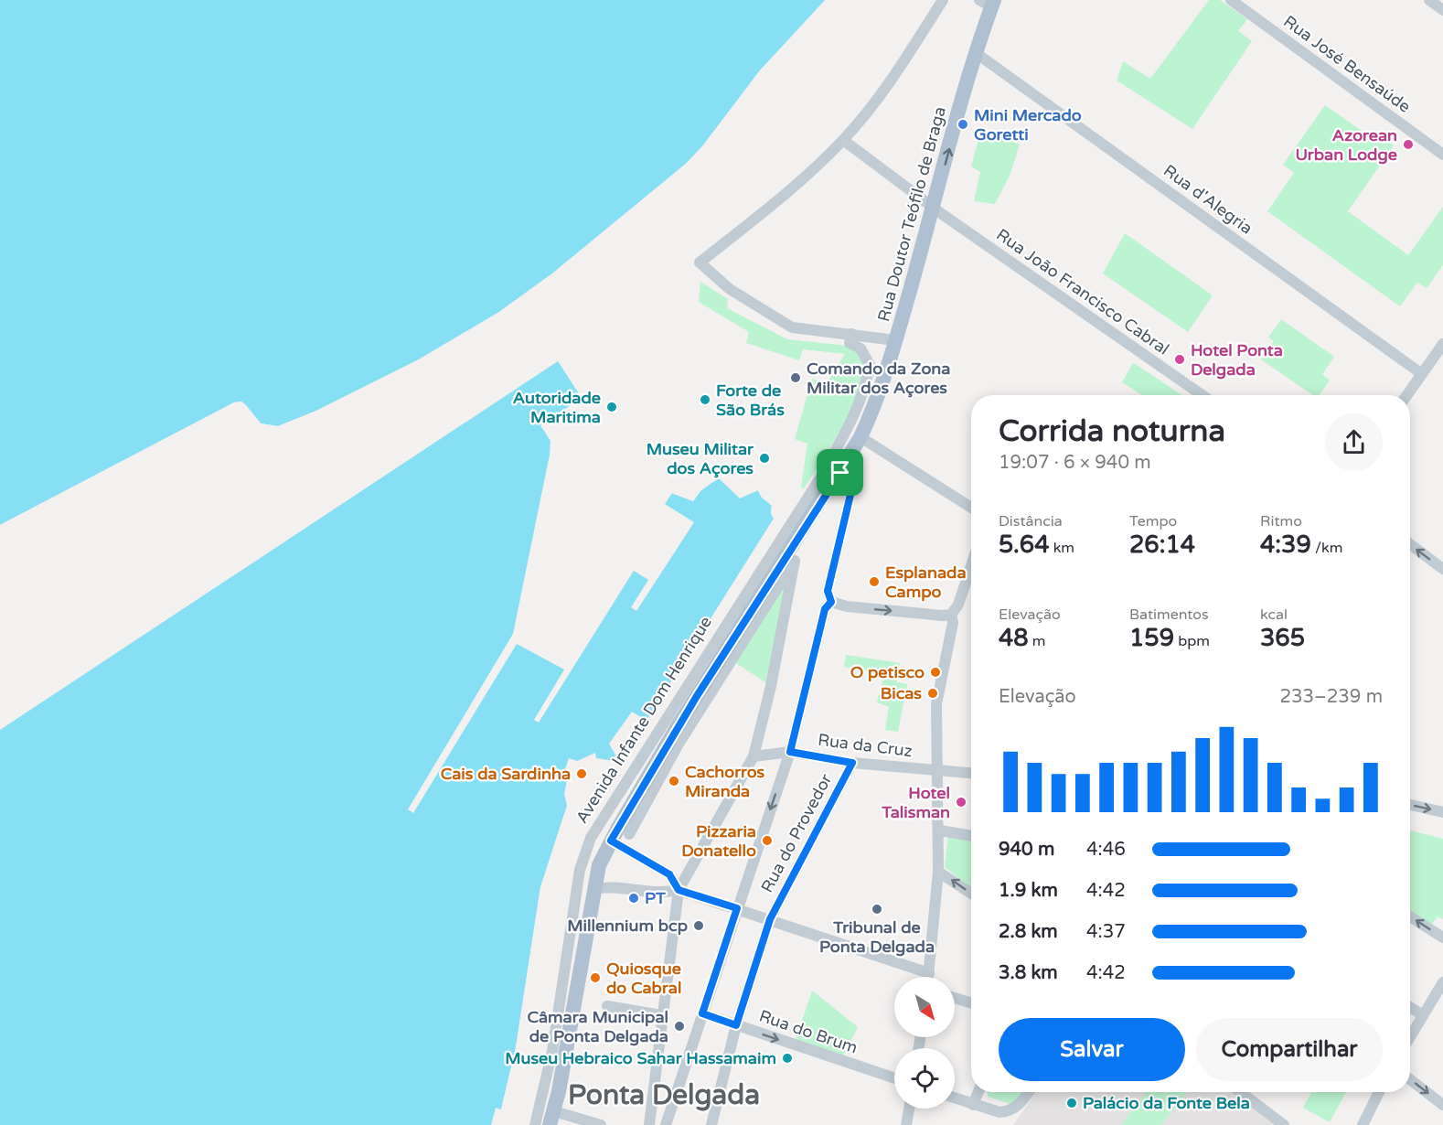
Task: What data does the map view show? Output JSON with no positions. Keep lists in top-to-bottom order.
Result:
{
  "streets": {
    "main road": ["Rua Doutor Teófilo de Braga", "Avenida Infante Dom Henrique"],
    "street": [
      "Rua José Bensaúde",
      "Rua d'Alegria",
      "Rua João Francisco Cabral",
      "Rua da Cruz",
      "Rua do Provedor",
      "Rua do Brum"
    ]
  },
  "crossings": [
    ["Rua d'Alegria", "Rua Doutor Teófilo de Braga"],
    ["Rua Doutor Teófilo de Braga", "Rua João Francisco Cabral"],
    ["Rua Doutor Teófilo de Braga", "Avenida Infante Dom Henrique"],
    ["Avenida Infante Dom Henrique", "Rua da Cruz"],
    ["Rua da Cruz", "Rua do Provedor"],
    ["Rua do Provedor", "Rua do Brum"]
  ],
  "one_way": ["Rua Doutor Teófilo de Braga", "Rua do Brum"],
  "districts": ["Ponta Delgada"],
  "places": [
    "Mini Mercado Goretti",
    "Azorean Urban Lodge",
    "Hotel Ponta Delgada",
    "Comando da Zona Militar dos Açores",
    "Forte de São Brás",
    "Autoridade Maritima",
    "Museu Militar dos Açores",
    "Esplanada Campo",
    "O petisco",
    "Bicas",
    "Cais da Sardinha",
    "Cachorros Miranda",
    "Hotel Talisman",
    "Pizzaria Donatello",
    "PT",
    "Tribunal de Ponta Delgada",
    "Millennium bcp",
    "Quiosque do Cabral",
    "Câmara Municipal de Ponta Delgada",
    "Museu Hebraico Sahar Hassamaim",
    "Palácio da Fonte Bela"
  ],
  "north": "bottom right",
  "page": {
    "heading": ["Corrida noturna", "19:07 · 6 × 940 m"],
    "stats": [
      ["Distância", "5.64 km"],
      ["Tempo", "26:14"],
      ["Ritmo", "4:39 /km"],
      ["Elevação", "48 m"],
      ["Batimentos", "159 bpm"],
      ["kcal", "365"]
    ],
    "chart": ["Elevação", "233–239 m"],
    "list": [
      {
        "name": "940 m",
        "note": "4:46"
      },
      {
        "name": "1.9 km",
        "note": "4:42"
      },
      {
        "name": "2.8 km",
        "note": "4:37"
      },
      {
        "name": "3.8 km",
        "note": "4:42"
      }
    ],
    "buttons": ["Salvar", "Compartilhar"]
  }
}
